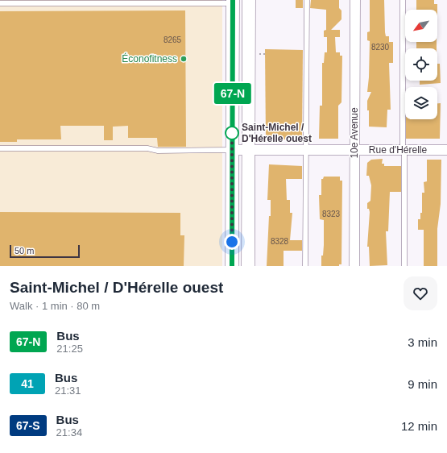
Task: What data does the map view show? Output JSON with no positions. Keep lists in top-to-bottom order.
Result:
{
  "streets": {
    "street": ["10e Avenue", "Rue d'Hérelle"]
  },
  "crossings": [
    ["10e Avenue", "Rue d'Hérelle"]
  ],
  "places": ["Éconofitness", "Saint-Michel / D'Hérelle ouest"],
  "lines": ["bus line 67-N"],
  "house_numbers": [
    "8265",
    "8230",
    "8323",
    "8328"
  ],
  "scale_bar": "50 m",
  "north": "bottom left",
  "page": {
    "on_map": "67-N",
    "scale": "50 m",
    "heading": ["Saint-Michel / D'Hérelle ouest", "Walk · 1 min · 80 m"],
    "list": [
      {
        "mark": "67-N",
        "name": "Bus",
        "note": "21:25",
        "value": "3 min"
      },
      {
        "mark": "41",
        "name": "Bus",
        "note": "21:31",
        "value": "9 min"
      },
      {
        "mark": "67-S",
        "name": "Bus",
        "note": "21:34",
        "value": "12 min"
      }
    ]
  }
}
